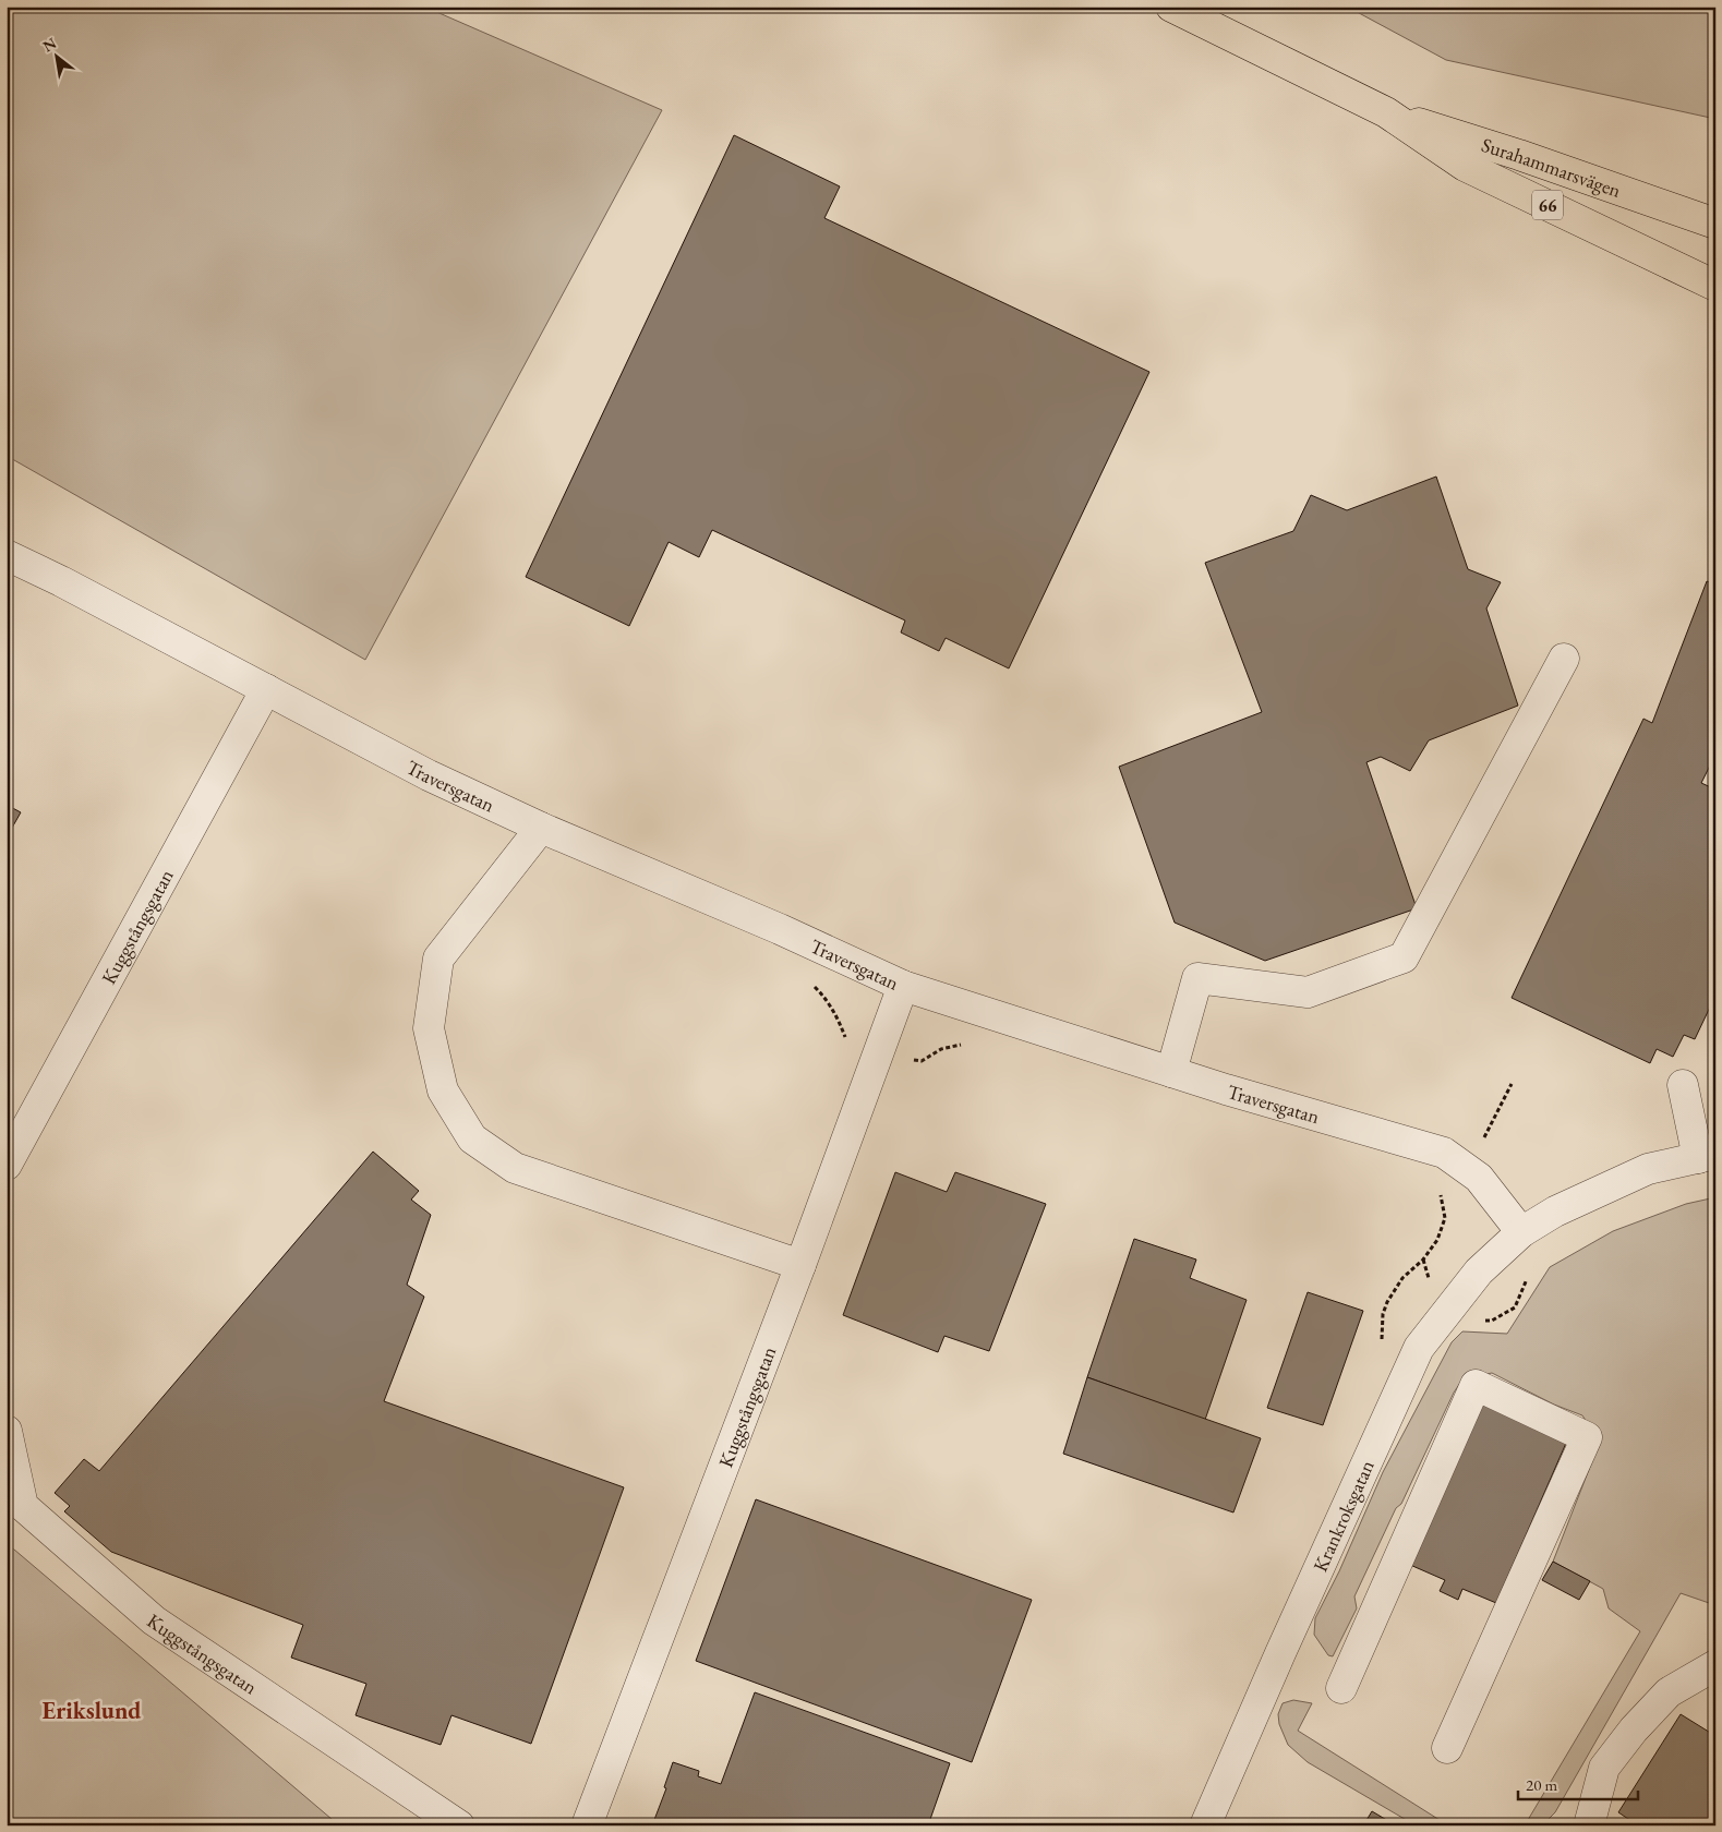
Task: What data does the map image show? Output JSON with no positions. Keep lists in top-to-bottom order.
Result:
{
  "streets": {
    "main road": ["Surahammarsvägen", "66"],
    "street": ["Traversgatan", "Kuggstångsgatan", "Krankroksgatan"]
  },
  "crossings": [
    ["Traversgatan", "Kuggstångsgatan"],
    ["Traversgatan", "Krankroksgatan"]
  ],
  "districts": ["Erikslund"],
  "scale_bar": "20 m",
  "north": "top left"
}
